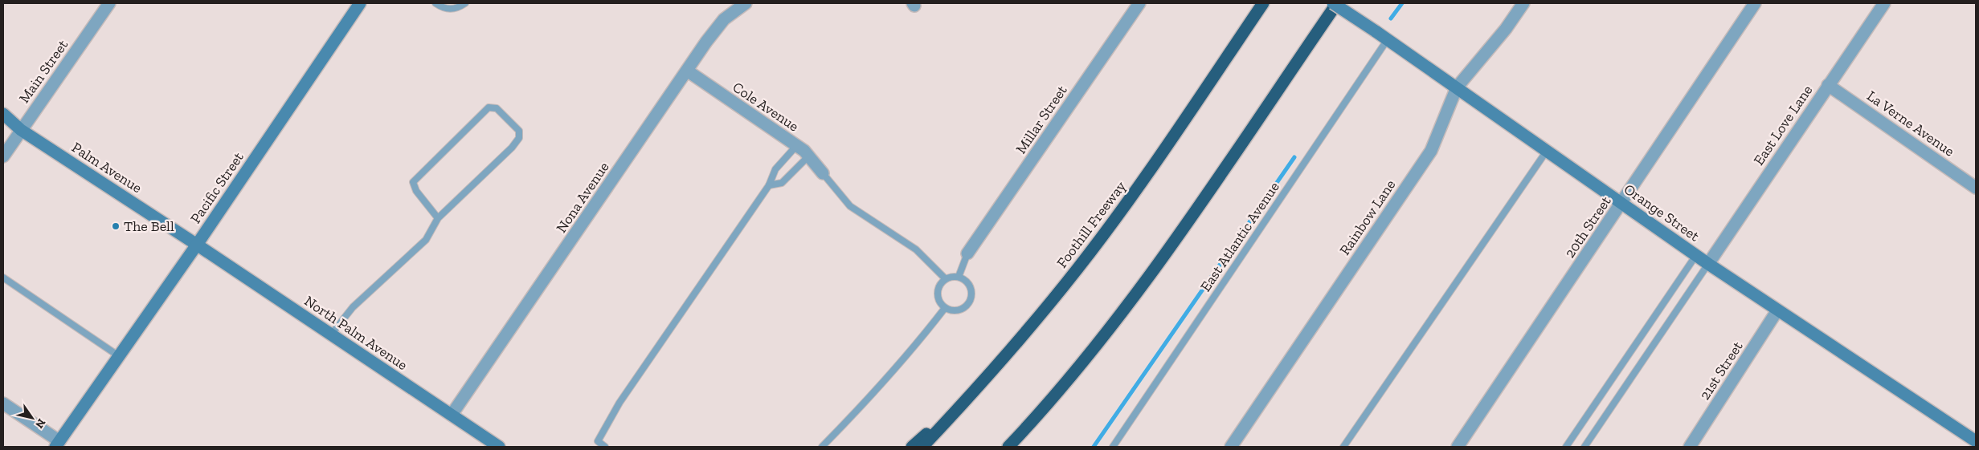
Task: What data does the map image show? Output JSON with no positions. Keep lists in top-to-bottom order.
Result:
{
  "streets": {
    "highway": ["Foothill Freeway"],
    "street": [
      "Main Street",
      "Cole Avenue",
      "Millar Street",
      "La Verne Avenue",
      "East Love Lane",
      "Palm Avenue",
      "Pacific Street",
      "Nona Avenue",
      "Orange Street",
      "Rainbow Lane",
      "20th Street",
      "North Palm Avenue",
      "21st Street"
    ],
    "lane": ["East Atlantic Avenue"]
  },
  "crossings": [
    ["Main Street", "Palm Avenue"],
    ["Cole Avenue", "Nona Avenue"],
    ["La Verne Avenue", "East Love Lane"],
    ["East Love Lane", "Orange Street"],
    ["Palm Avenue", "Pacific Street"],
    ["Palm Avenue", "North Palm Avenue"],
    ["Pacific Street", "North Palm Avenue"],
    ["Nona Avenue", "North Palm Avenue"],
    ["Orange Street", "Rainbow Lane"],
    ["Orange Street", "20th Street"],
    ["Orange Street", "East Atlantic Avenue"],
    ["Orange Street", "21st Street"]
  ],
  "places": ["The Bell"],
  "north": "bottom right"
}
